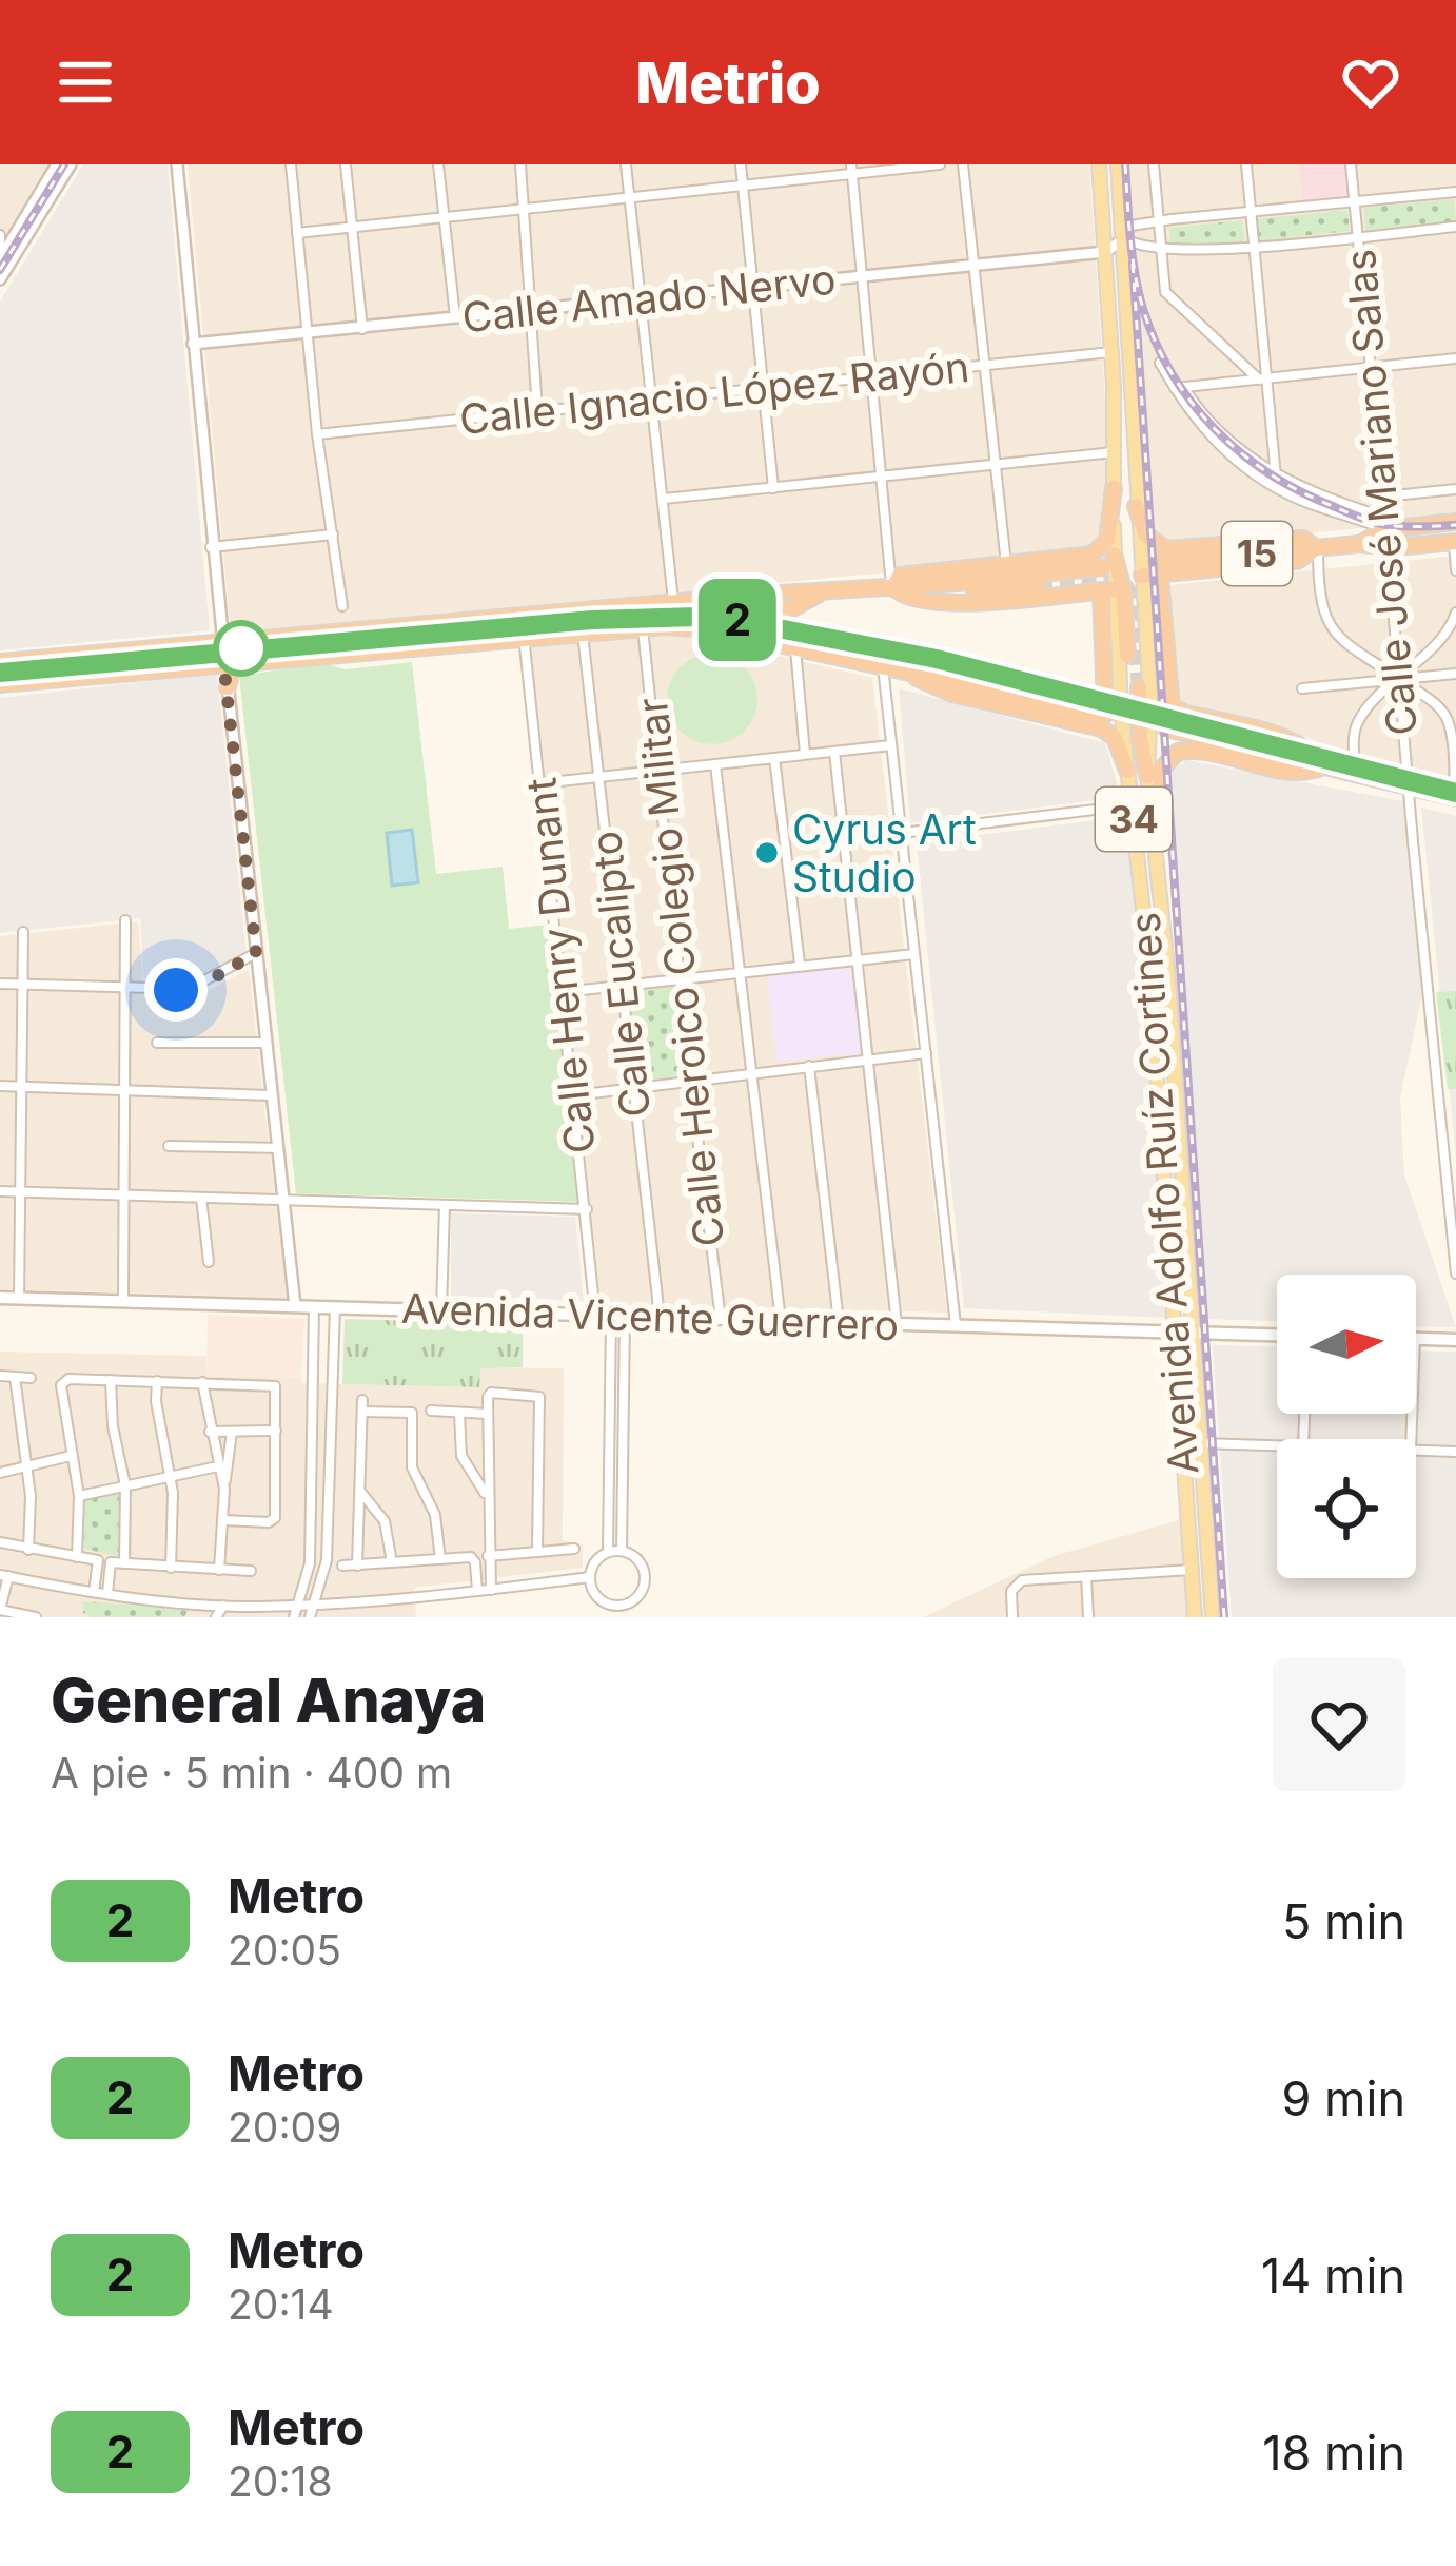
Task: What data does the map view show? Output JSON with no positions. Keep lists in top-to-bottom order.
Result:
{
  "streets": {
    "highway": ["15"],
    "main road": ["34", "Avenida Adolfo Ruíz Cortines", "Avenida Vicente Guerrero"],
    "street": [
      "Calle Amado Nervo",
      "Calle Ignacio López Rayón",
      "Calle José Mariano Salas",
      "Calle Henry Dunant",
      "Calle Heroico Colegio Militar",
      "Calle Eucalipto"
    ]
  },
  "crossings": [
    ["Calle José Mariano Salas", "15"],
    ["Calle Henry Dunant", "Avenida Vicente Guerrero"],
    ["Calle Heroico Colegio Militar", "Avenida Vicente Guerrero"],
    ["Calle Eucalipto", "Avenida Vicente Guerrero"],
    ["Avenida Adolfo Ruíz Cortines", "Avenida Vicente Guerrero"]
  ],
  "places": ["Cyrus Art Studio"],
  "lines": ["metro line 2"],
  "north": "right",
  "page": {
    "header": "Metrio",
    "on_map": "2",
    "heading": ["General Anaya", "A pie · 5 min · 400 m"],
    "list": [
      {
        "mark": "2",
        "name": "Metro",
        "note": "20:05",
        "value": "5 min"
      },
      {
        "mark": "2",
        "name": "Metro",
        "note": "20:09",
        "value": "9 min"
      },
      {
        "mark": "2",
        "name": "Metro",
        "note": "20:14",
        "value": "14 min"
      },
      {
        "mark": "2",
        "name": "Metro",
        "note": "20:18",
        "value": "18 min"
      }
    ]
  }
}
